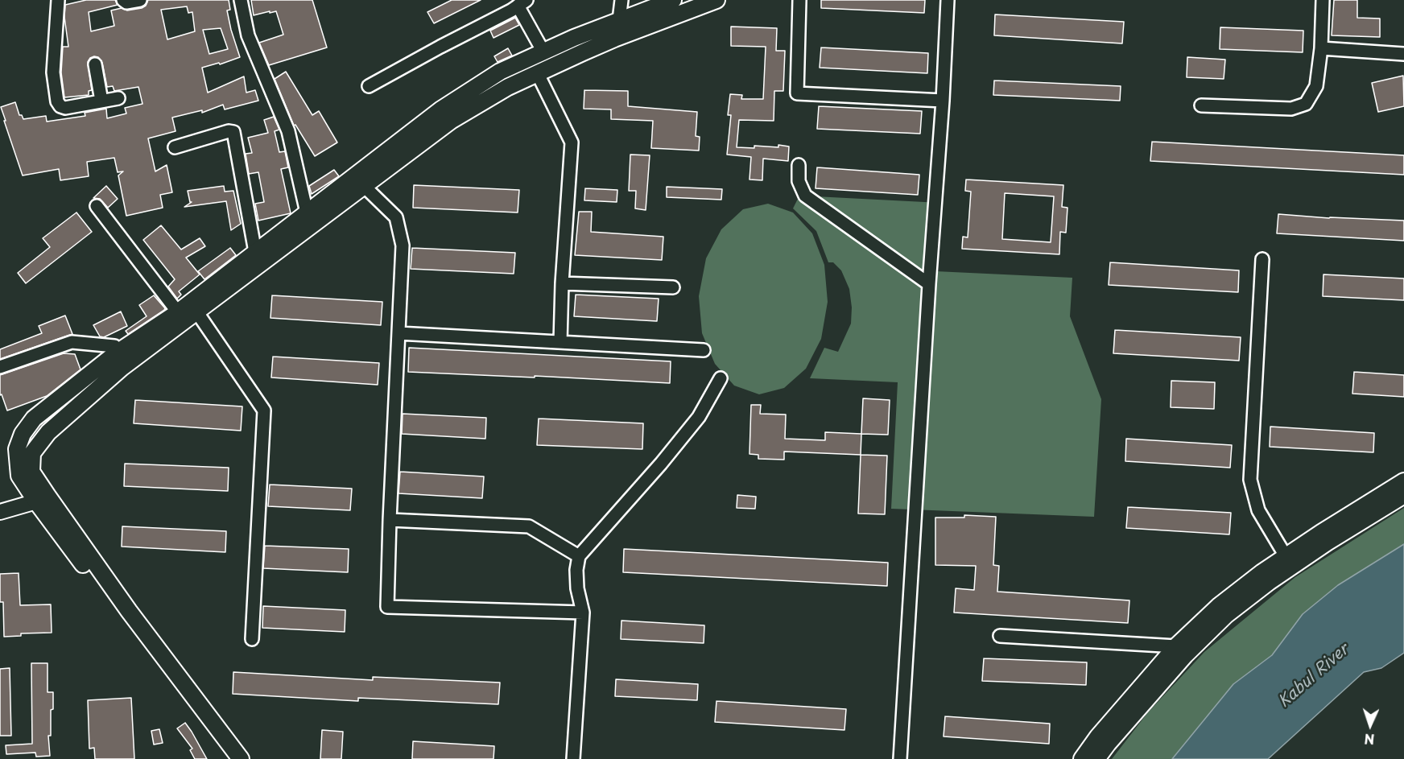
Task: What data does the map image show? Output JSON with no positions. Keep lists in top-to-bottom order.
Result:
{
  "water": ["Kabul River"],
  "north": "bottom"
}
